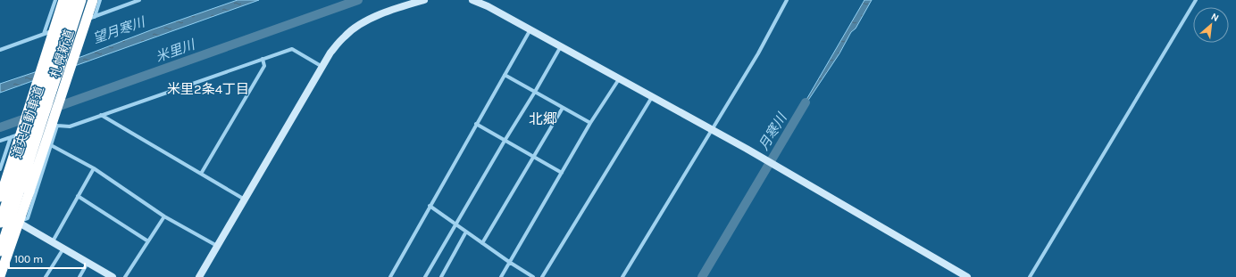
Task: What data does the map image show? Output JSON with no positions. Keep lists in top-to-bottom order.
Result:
{
  "streets": {
    "highway": ["札幌新道", "道央自動車道"]
  },
  "districts": ["米里2条4丁目", "北郷"],
  "water": ["望月寒川", "米里川", "月寒川"],
  "scale_bar": "100 m",
  "north": "top right"
}
